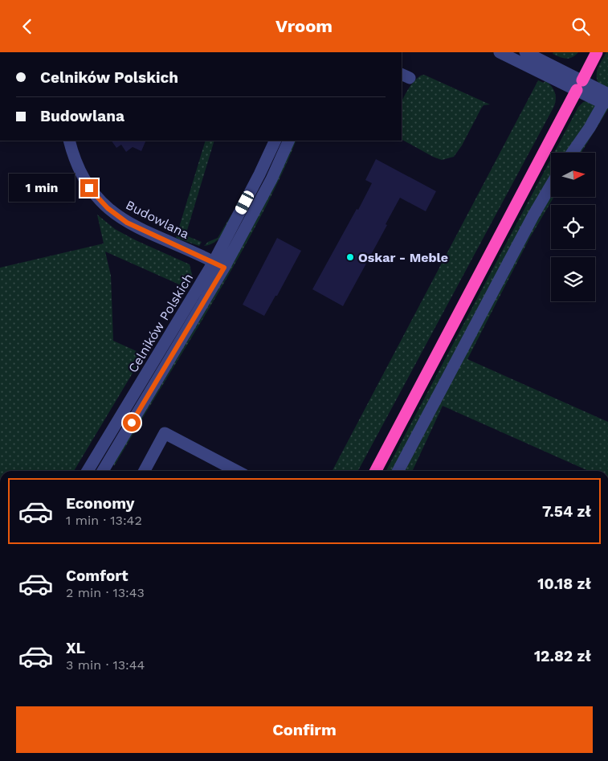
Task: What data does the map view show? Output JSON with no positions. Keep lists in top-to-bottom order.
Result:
{
  "streets": {
    "street": ["Budowlana", "Celników Polskich"]
  },
  "crossings": [
    ["Budowlana", "Celników Polskich"]
  ],
  "places": ["Oskar - Meble"],
  "north": "right",
  "page": {
    "header": "Vroom",
    "banner": ["Celników Polskich", "Budowlana"],
    "bubble": "1 min",
    "list": [
      {
        "name": "Economy",
        "note": "1 min · 13:42",
        "value": "7.54 zł"
      },
      {
        "name": "Comfort",
        "note": "2 min · 13:43",
        "value": "10.18 zł"
      },
      {
        "name": "XL",
        "note": "3 min · 13:44",
        "value": "12.82 zł"
      }
    ],
    "buttons": "Confirm"
  }
}
